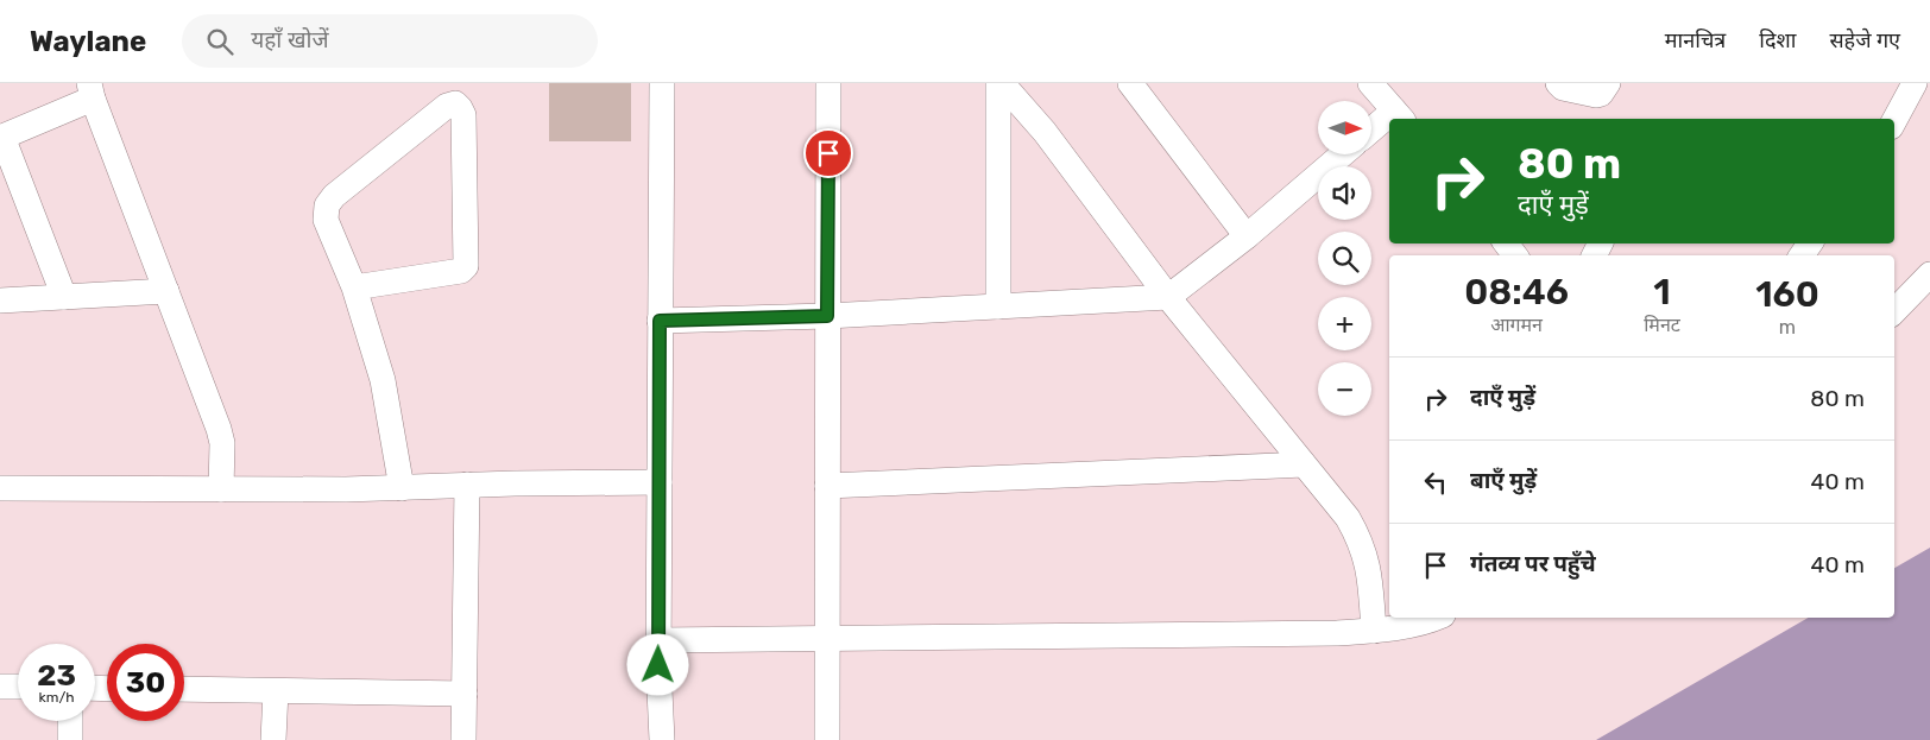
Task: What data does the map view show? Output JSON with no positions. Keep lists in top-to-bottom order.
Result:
{
  "north": "right",
  "page": {
    "header": "Waylane",
    "search": "यहाँ खोजें",
    "nav": ["मानचित्र", "दिशा", "सहेजे गए"],
    "map_buttons": ["+", "−"],
    "turn": ["80 m", "दाएँ मुड़ें"],
    "eta": [
      "08:46",
      "आगमन",
      "1",
      "मिनट",
      "160",
      "m"
    ],
    "list": [
      {
        "name": "दाएँ मुड़ें",
        "value": "80 m"
      },
      {
        "name": "बाएँ मुड़ें",
        "value": "40 m"
      },
      {
        "name": "गंतव्य पर पहुँचे",
        "value": "40 m"
      }
    ],
    "speed": "23 km/h",
    "limit": "30"
  }
}
